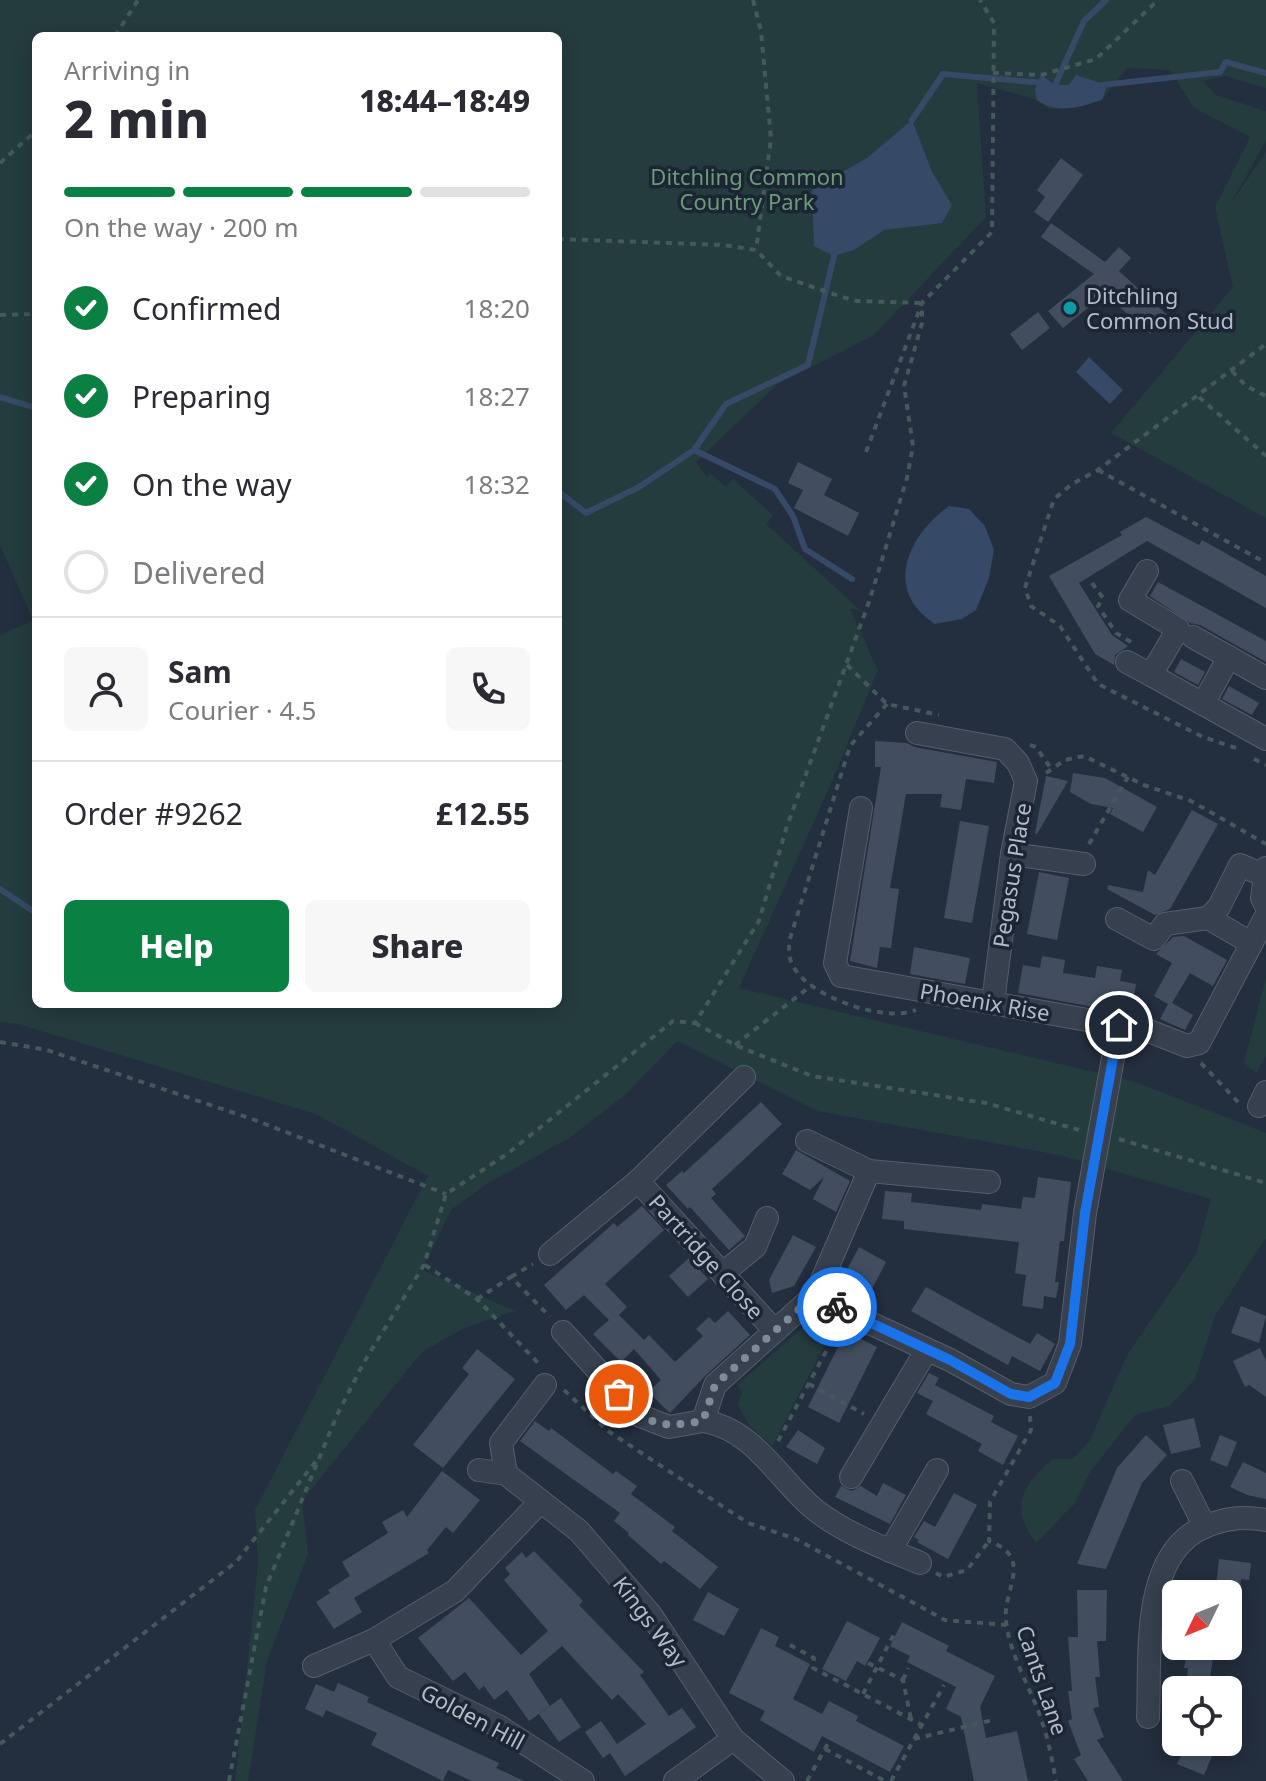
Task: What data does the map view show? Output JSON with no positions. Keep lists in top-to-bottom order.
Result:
{
  "streets": {
    "street": [
      "Pegasus Place",
      "Phoenix Rise",
      "Partridge Close",
      "Kings Way",
      "Golden Hill"
    ],
    "path": ["Cants Lane"]
  },
  "crossings": [
    ["Pegasus Place", "Phoenix Rise"]
  ],
  "parks": ["Ditchling Common Country Park"],
  "places": ["Ditchling Common Stud"],
  "north": "bottom left",
  "page": {
    "heading": ["2 min", "Arriving in", "18:44–18:49"],
    "panel": [
      "Sam",
      "Courier · 4.5",
      "Order #9262",
      "£12.55"
    ],
    "bar": "On the way · 200 m",
    "list": [
      ["Confirmed", "18:20"],
      ["Preparing", "18:27"],
      ["On the way", "18:32"],
      "Delivered"
    ],
    "buttons": ["Help", "Share"]
  }
}
